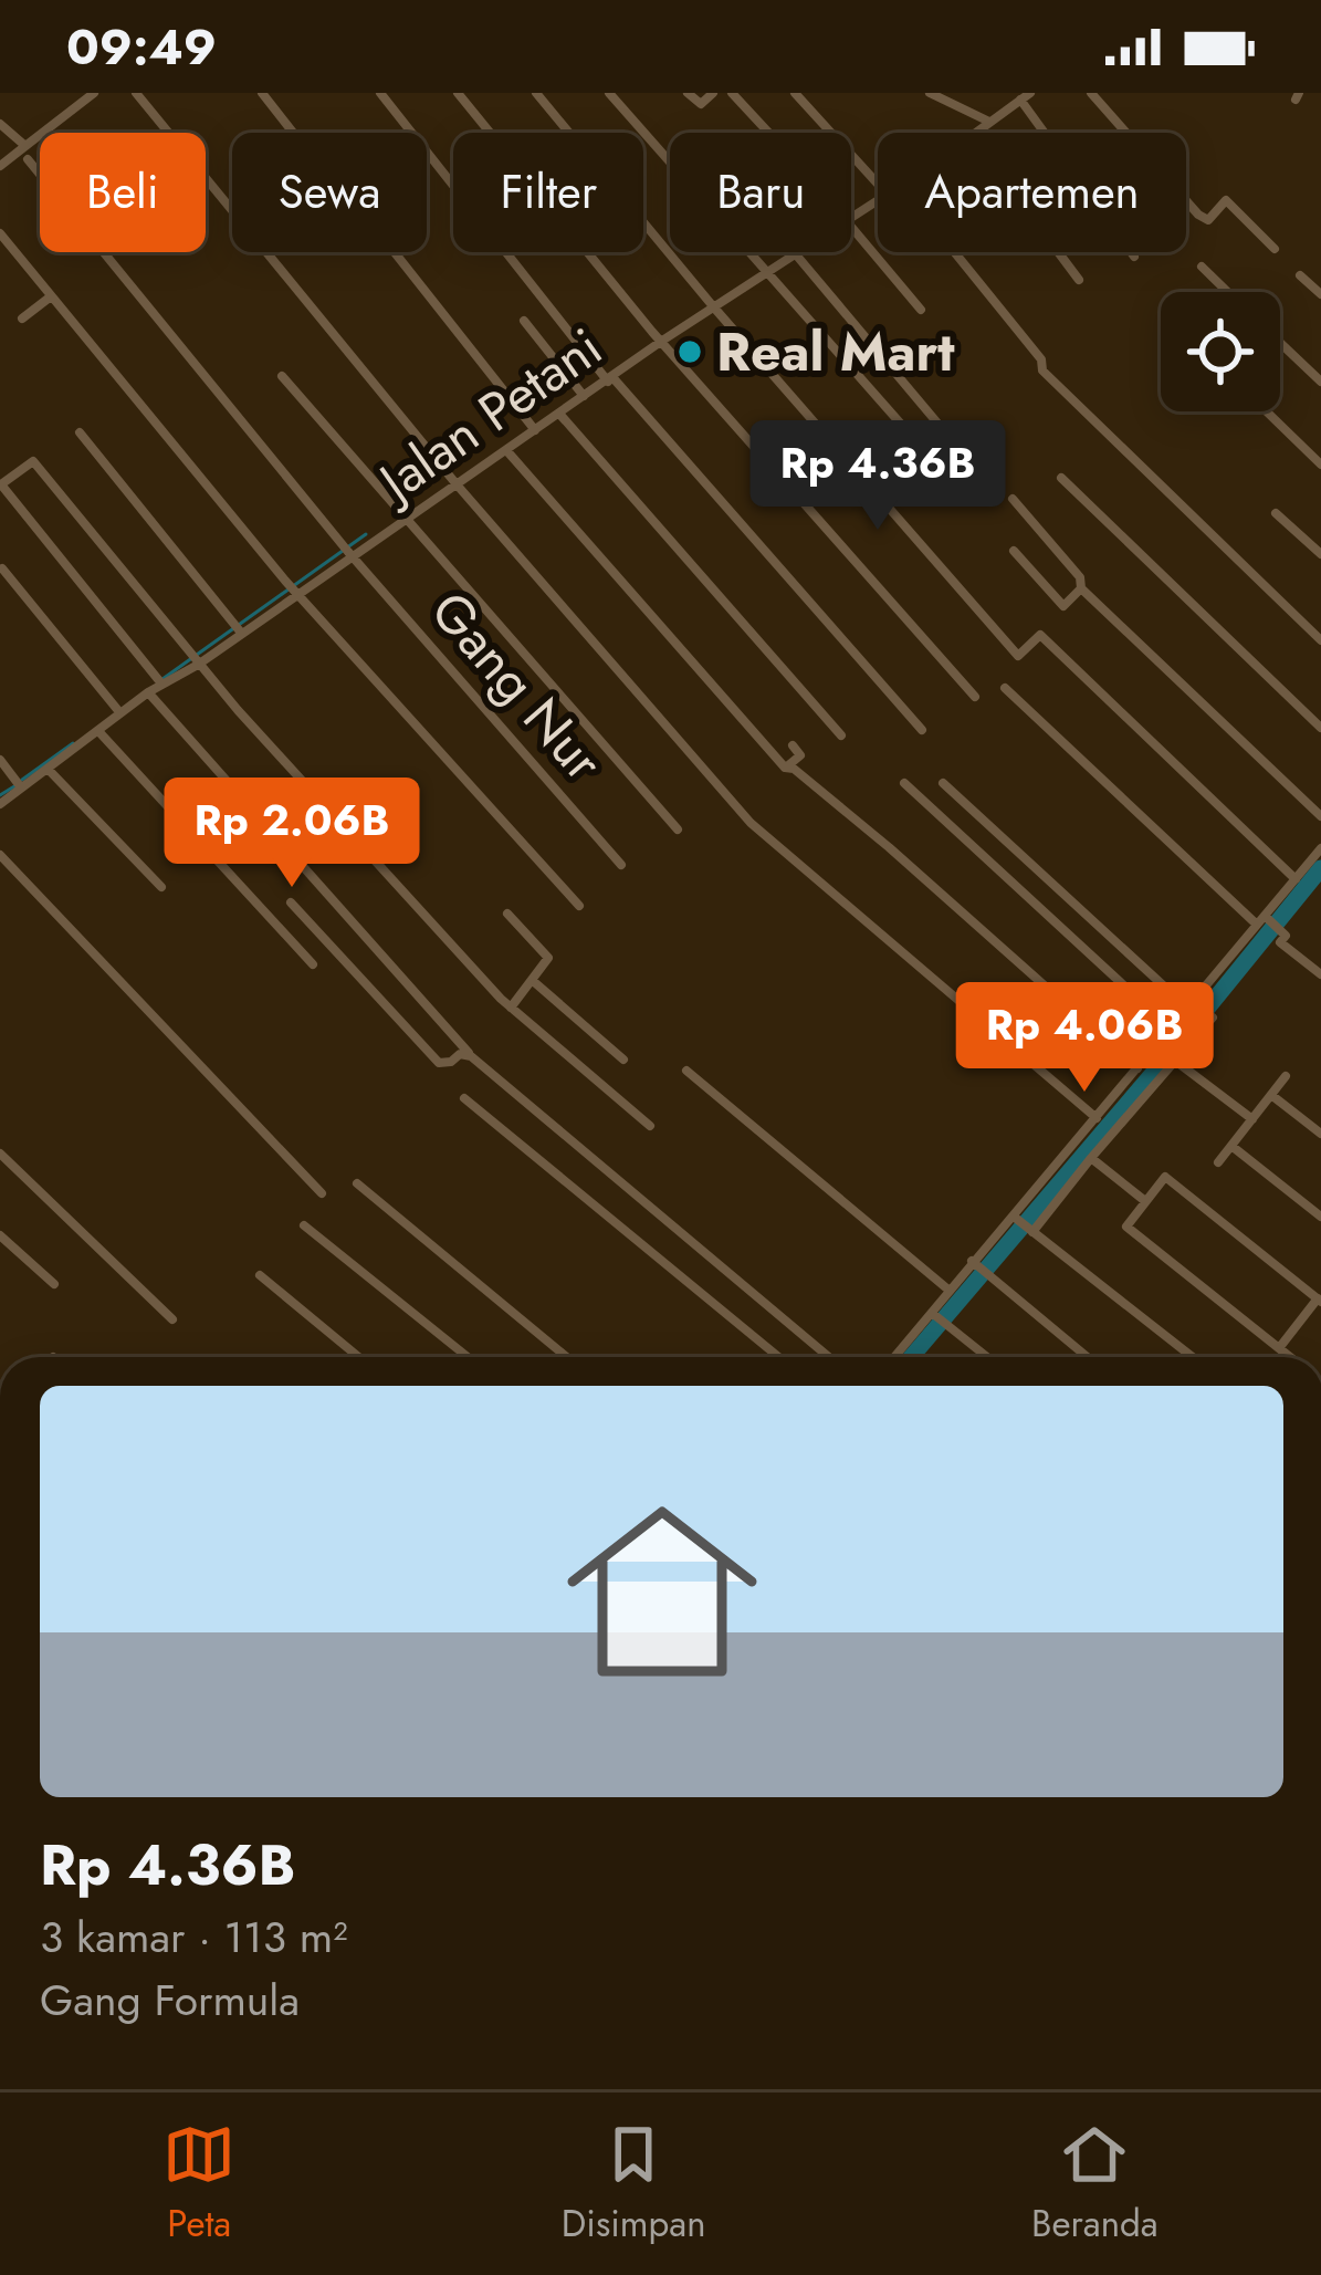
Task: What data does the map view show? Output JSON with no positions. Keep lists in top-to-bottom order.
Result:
{
  "streets": {
    "street": ["Jalan Petani", "Gang Nur"]
  },
  "crossings": [
    ["Jalan Petani", "Gang Nur"]
  ],
  "places": ["Real Mart"],
  "page": {
    "status": "09:49",
    "chip": [
      "Beli",
      "Sewa",
      "Filter",
      "Baru",
      "Apartemen"
    ],
    "price": ["Rp 4.36B", "Rp 2.06B", "Rp 4.06B"],
    "list": [
      {
        "name": "Rp 4.36B",
        "note": "3 kamar · 113 m² · Gang Formula"
      }
    ],
    "tabs": ["Peta", "Disimpan", "Beranda"]
  }
}
